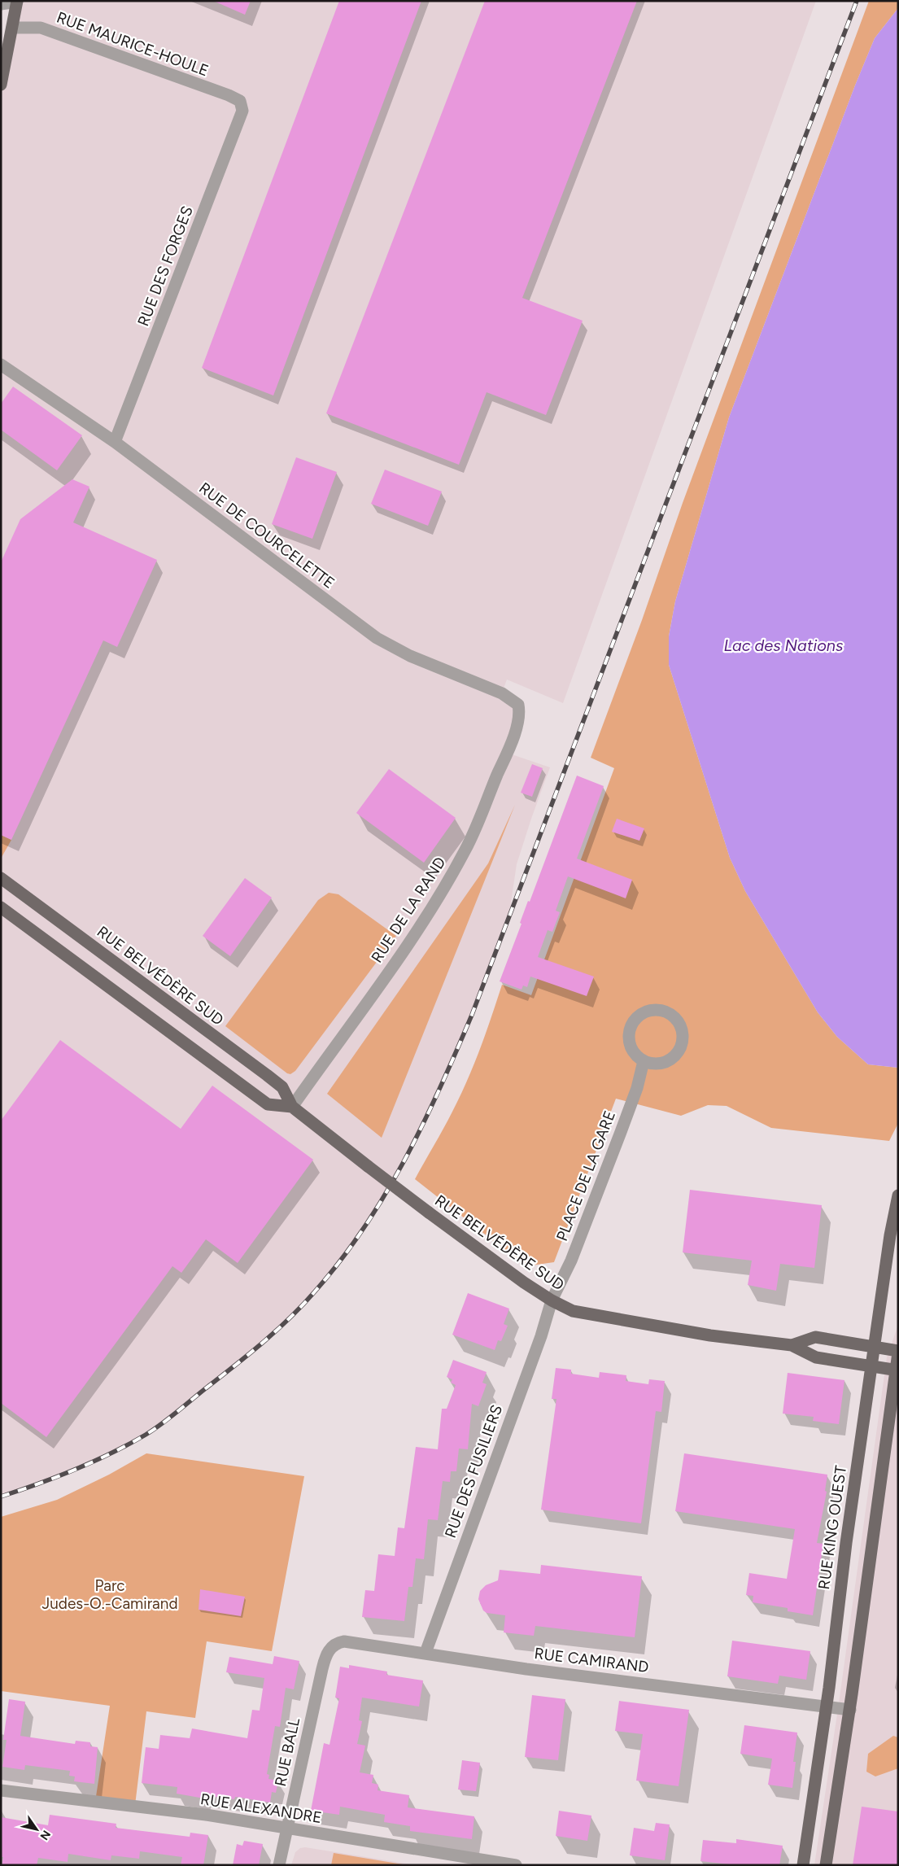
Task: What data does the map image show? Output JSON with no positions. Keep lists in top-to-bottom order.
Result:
{
  "streets": {
    "main road": ["RUE BELVÉDÈRE SUD", "RUE KING OUEST"],
    "street": [
      "RUE MAURICE-HOULE",
      "RUE DES FORGES",
      "RUE DE COURCELETTE",
      "RUE DE LA RAND",
      "PLACE DE LA GARE",
      "RUE DES FUSILIERS",
      "RUE CAMIRAND",
      "RUE BALL",
      "RUE ALEXANDRE"
    ]
  },
  "crossings": [
    ["RUE MAURICE-HOULE", "RUE DES FORGES"],
    ["RUE DES FORGES", "RUE DE COURCELETTE"],
    ["RUE DE COURCELETTE", "RUE DE LA RAND"],
    ["RUE DE LA RAND", "RUE BELVÉDÈRE SUD"],
    ["RUE BELVÉDÈRE SUD", "PLACE DE LA GARE"],
    ["RUE BELVÉDÈRE SUD", "RUE DES FUSILIERS"],
    ["RUE BELVÉDÈRE SUD", "RUE KING OUEST"],
    ["PLACE DE LA GARE", "RUE DES FUSILIERS"],
    ["RUE DES FUSILIERS", "RUE CAMIRAND"],
    ["RUE KING OUEST", "RUE CAMIRAND"],
    ["RUE CAMIRAND", "RUE BALL"],
    ["RUE BALL", "RUE ALEXANDRE"]
  ],
  "water": ["Lac des Nations"],
  "parks": ["Parc Judes-O.-Camirand"],
  "north": "bottom right"
}
